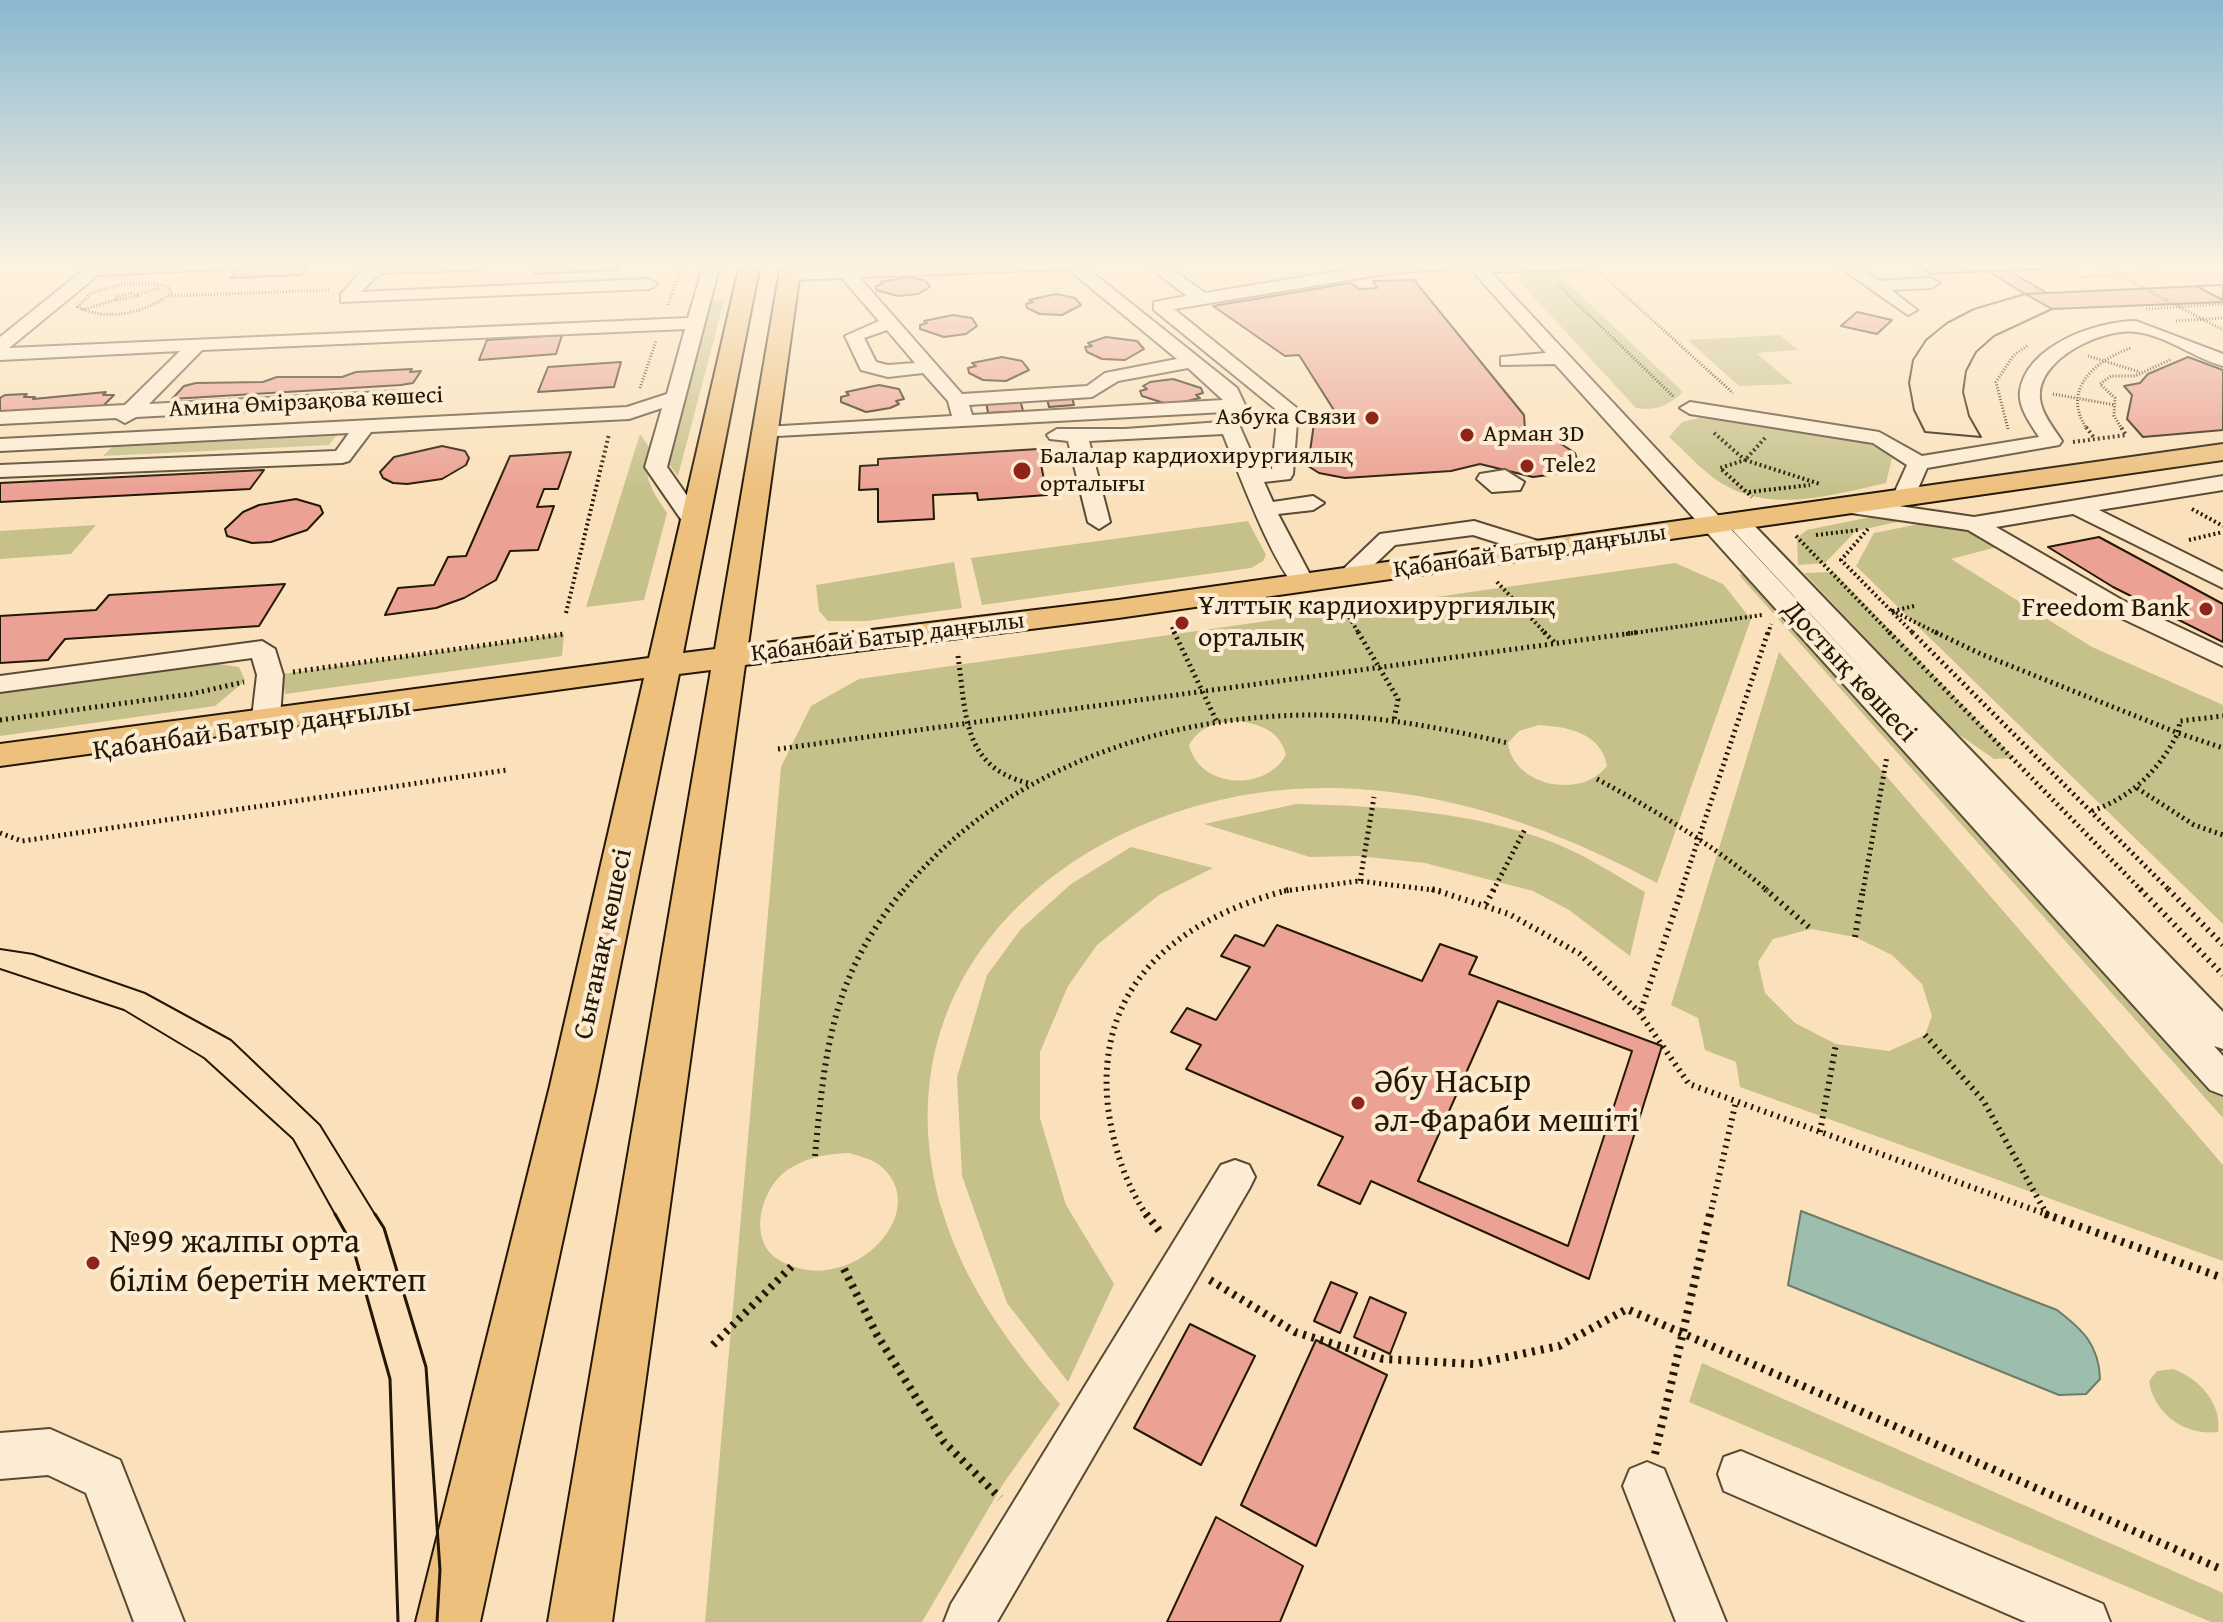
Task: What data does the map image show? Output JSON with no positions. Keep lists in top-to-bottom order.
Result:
{
  "streets": {
    "main road": ["Қабанбай Батыр даңғылы", "Сығанақ көшесі"],
    "street": ["Амина Өмірзақова көшесі", "Достық көшесі"]
  },
  "crossings": [
    ["Қабанбай Батыр даңғылы", "Достық көшесі"],
    ["Қабанбай Батыр даңғылы", "Сығанақ көшесі"]
  ],
  "places": [
    "Азбука Связи",
    "Арман 3D",
    "Tele2",
    "Балалар кардиохирургиялық орталығы",
    "Freedom Bank",
    "Ұлттық кардиохирургиялық орталық",
    "Әбу Насыр әл-Фараби мешіті",
    "№99 жалпы орта білім беретін мектеп"
  ]
}
